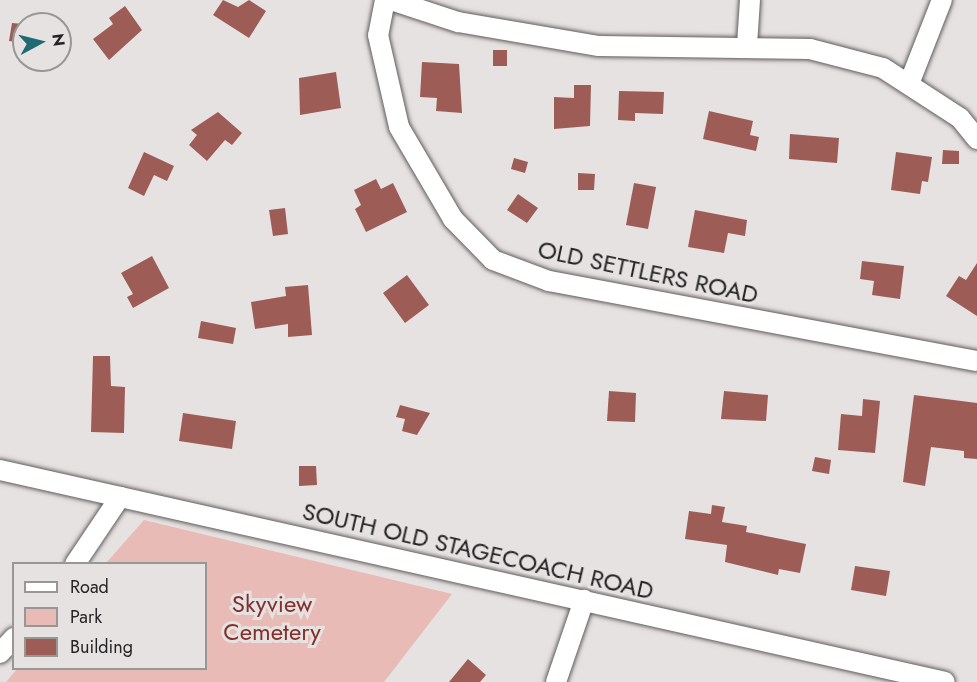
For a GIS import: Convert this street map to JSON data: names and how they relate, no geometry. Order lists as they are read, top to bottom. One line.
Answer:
{"streets":{"street":["OLD SETTLERS ROAD","SOUTH OLD STAGECOACH ROAD"]},"parks":["Skyview Cemetery"],"legend":["Road","Park","Building"],"north":"right"}
